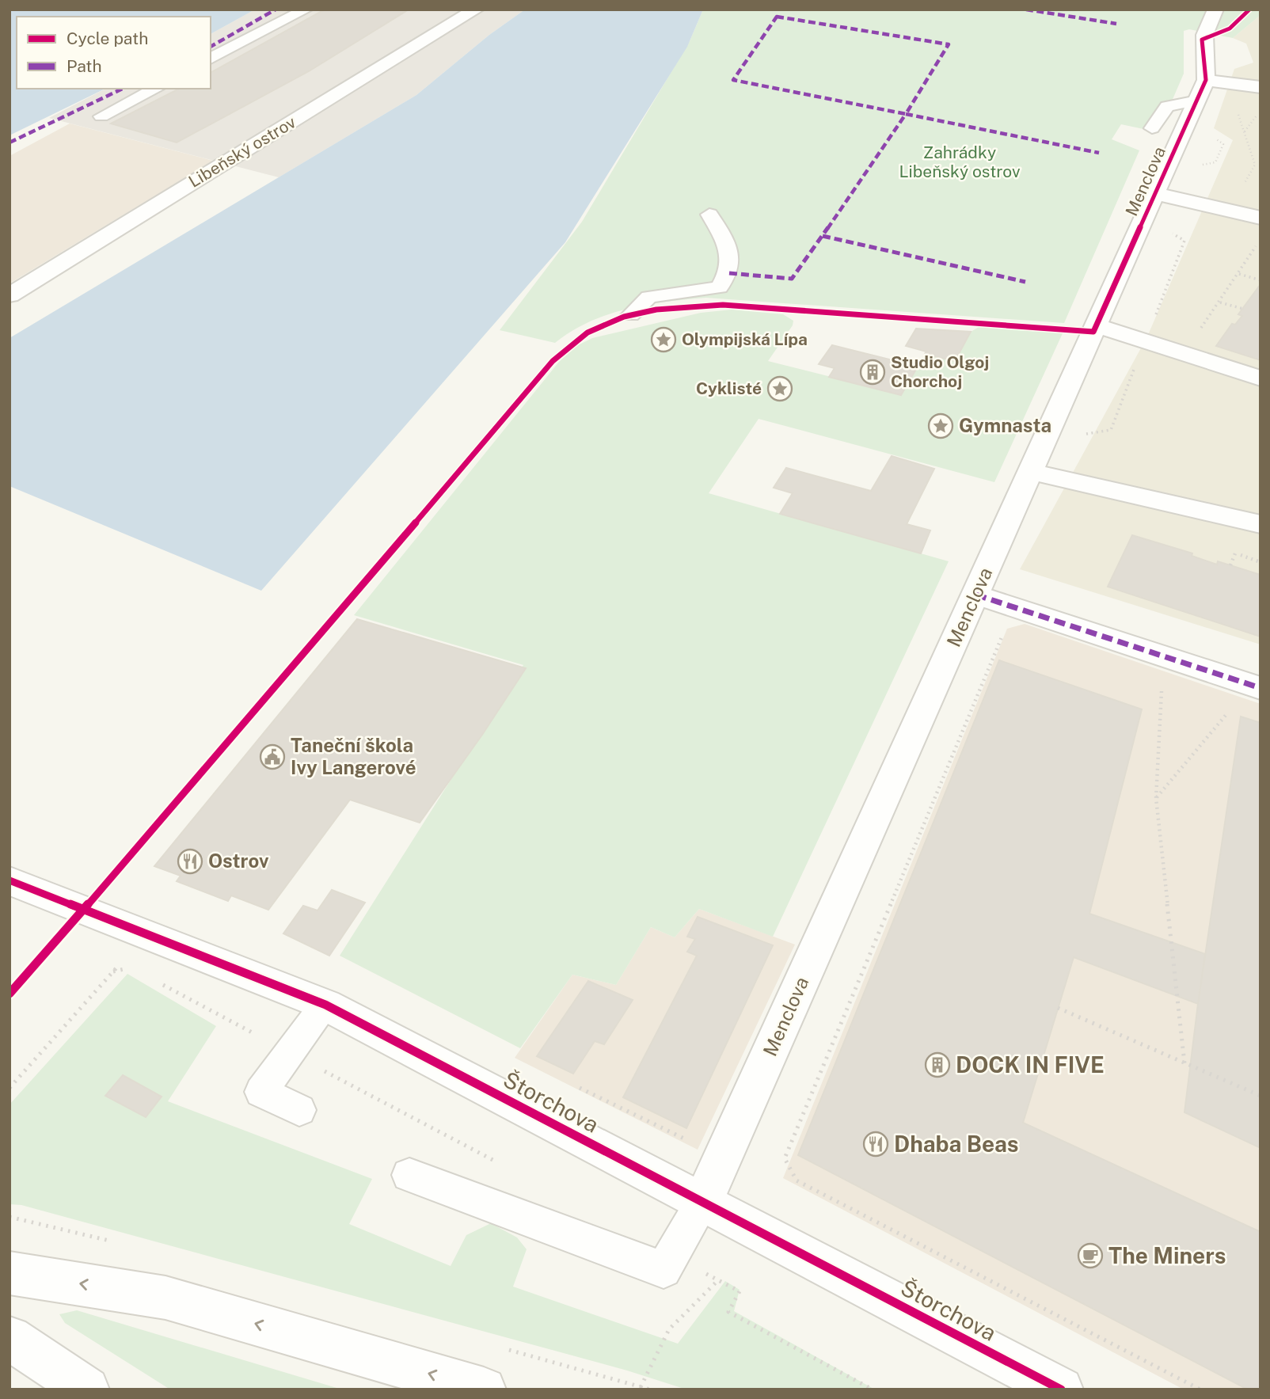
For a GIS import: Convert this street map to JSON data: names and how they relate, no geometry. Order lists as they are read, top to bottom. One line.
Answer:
{"streets":{"street":["Libeňský ostrov","Menclova","Štorchova"]},"crossings":[["Menclova","Štorchova"]],"parks":["Zahrádky Libeňský ostrov"],"places":{"place":["Olympijská Lípa","Cyklisté","Gymnasta"],"building":["Studio Olgoj Chorchoj","DOCK IN FIVE"],"public building":["Taneční škola Ivy Langerové"],"restaurant":["Ostrov","Dhaba Beas"],"cafe":["The Miners"]},"legend":["Cycle path","Path"]}
